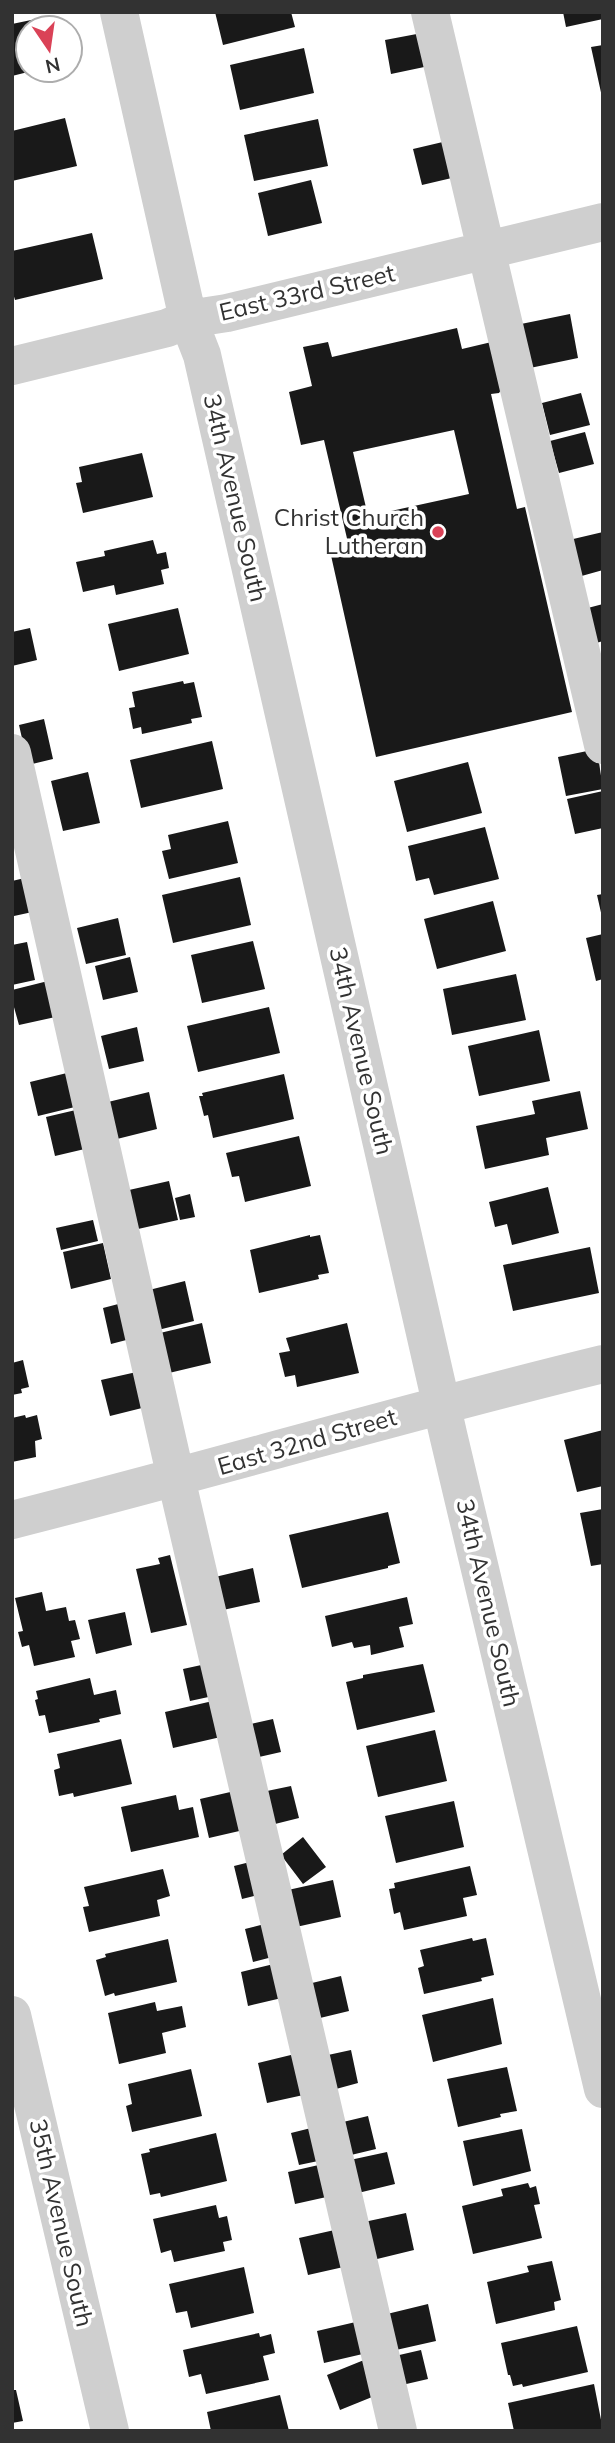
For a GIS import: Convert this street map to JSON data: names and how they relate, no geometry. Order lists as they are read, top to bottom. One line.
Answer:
{"streets":{"street":["East 33rd Street","34th Avenue South","East 32nd Street","35th Avenue South"]},"crossings":[["East 33rd Street","34th Avenue South"],["34th Avenue South","East 32nd Street"]],"places":["Christ Church Lutheran"],"north":"bottom"}
